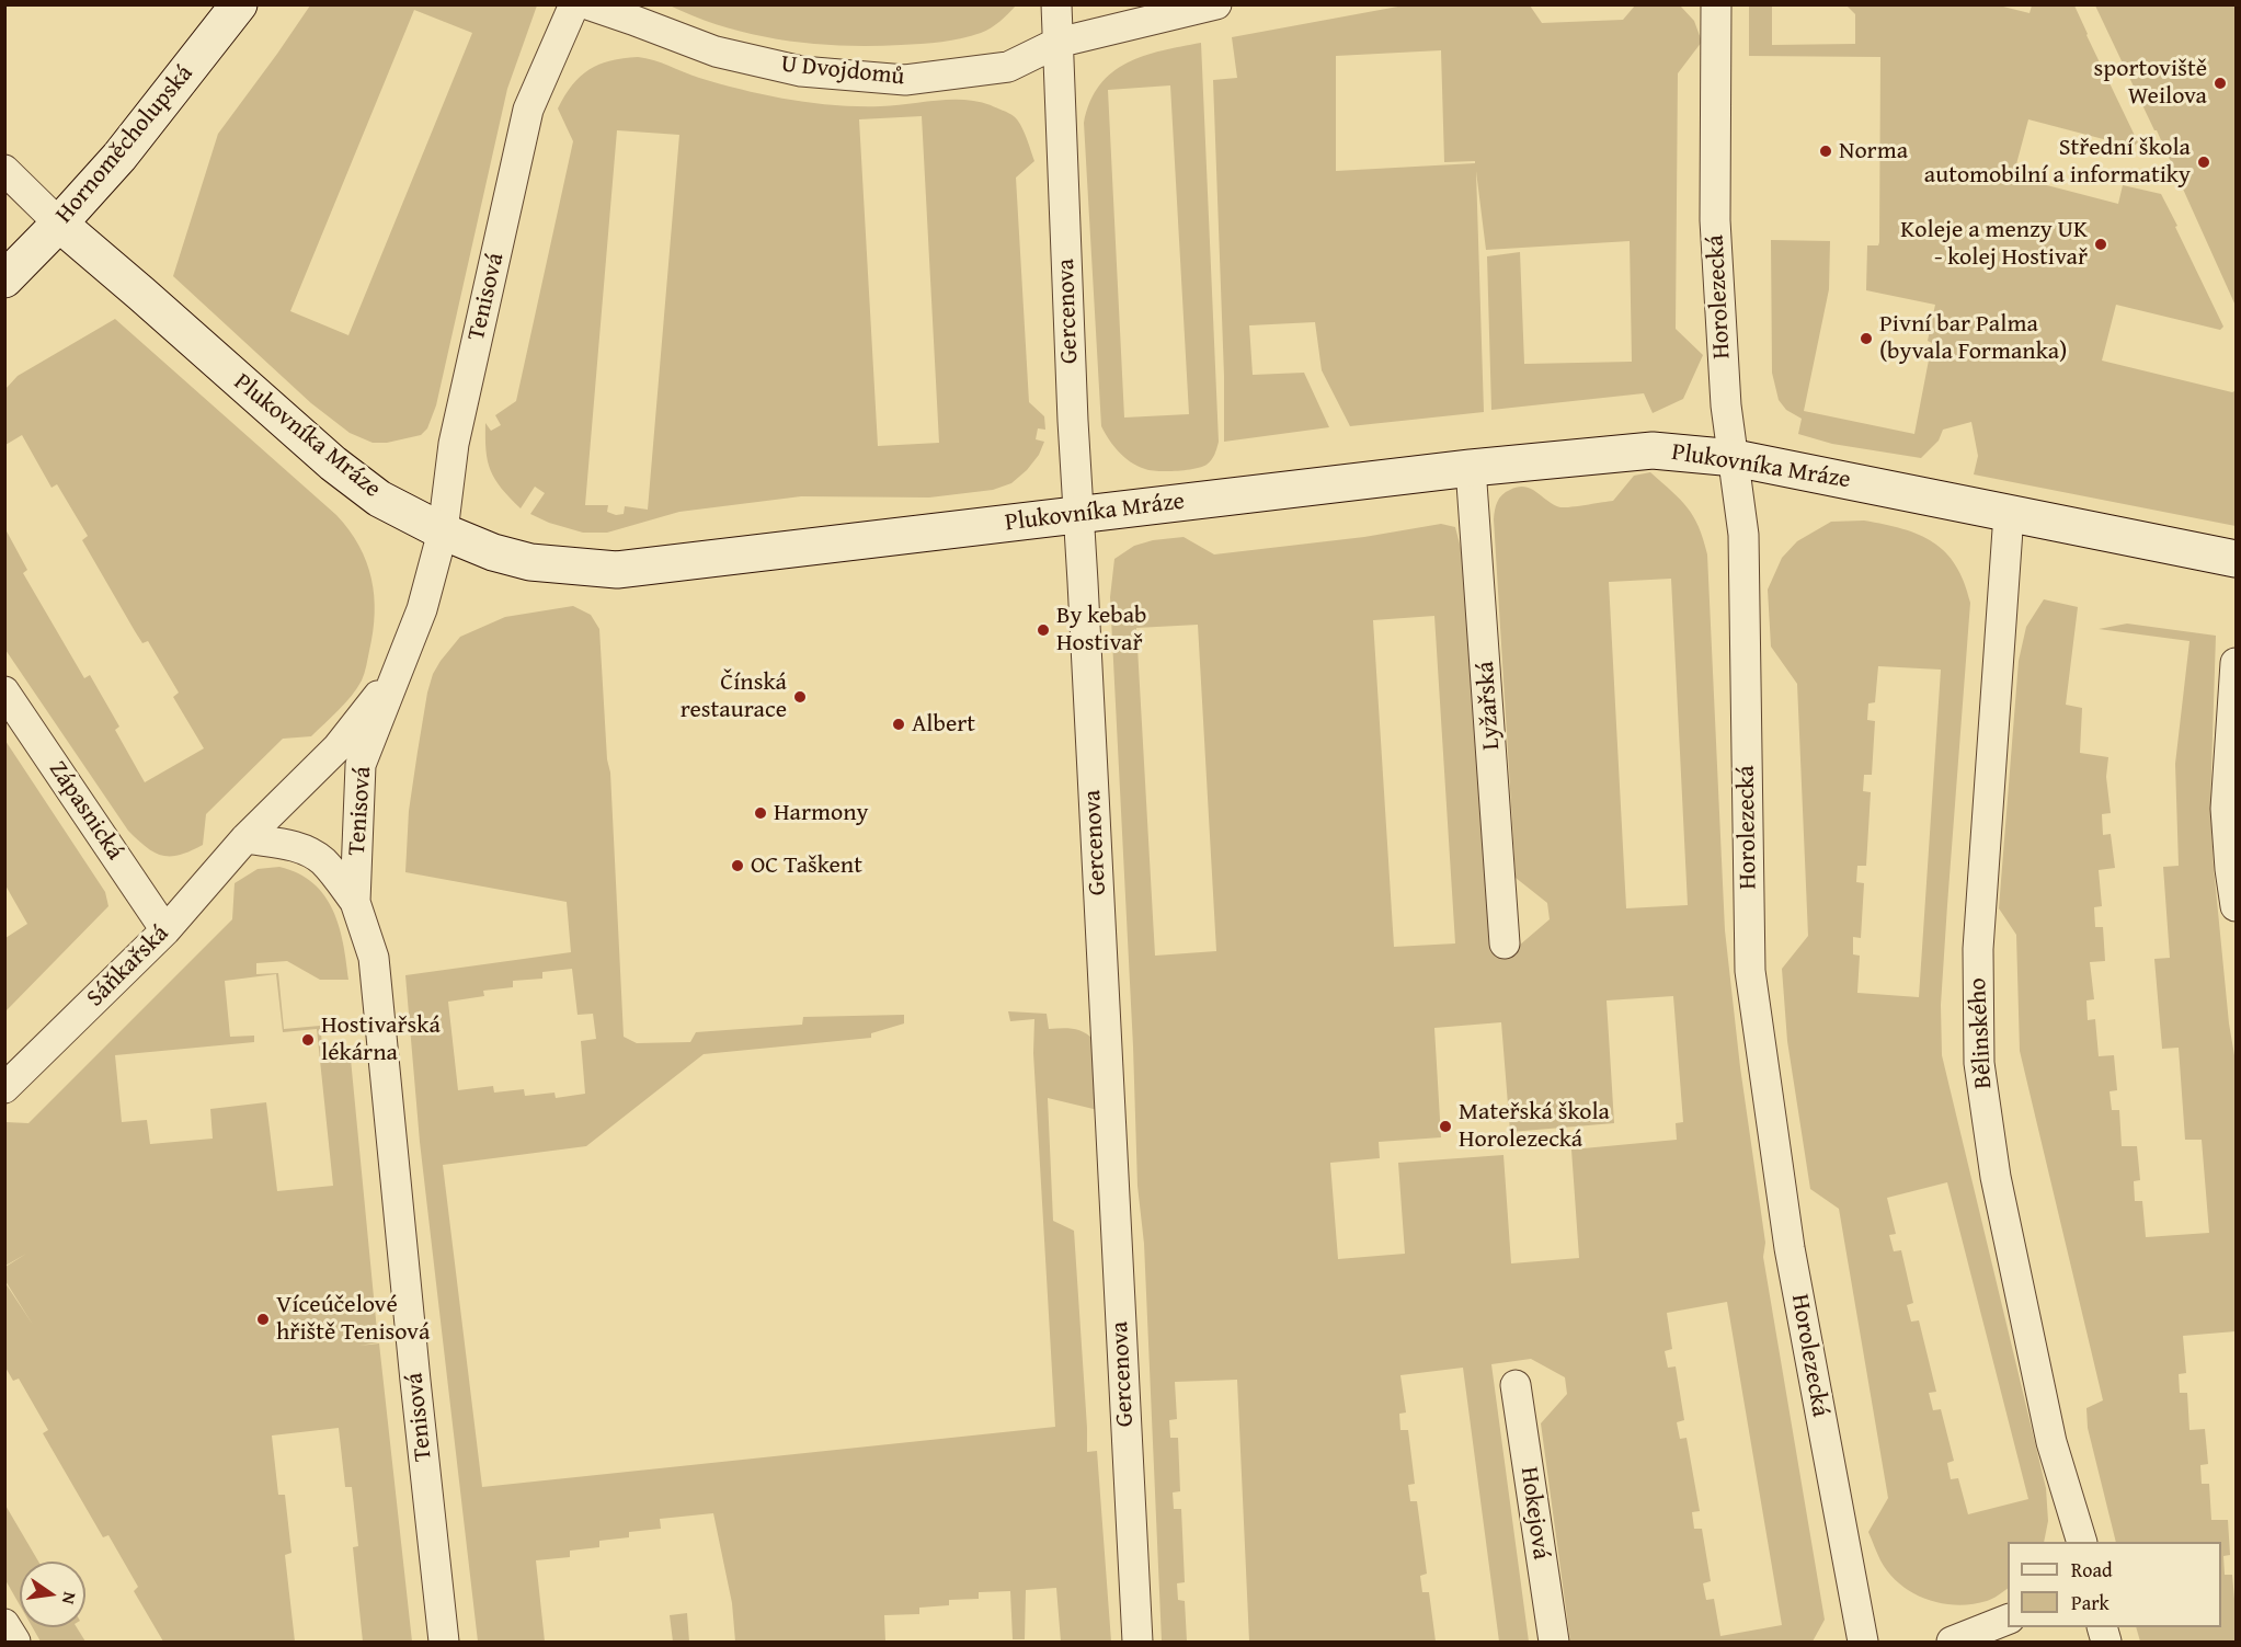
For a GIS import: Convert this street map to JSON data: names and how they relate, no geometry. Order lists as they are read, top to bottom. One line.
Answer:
{"streets":{"street":["U Dvojdomů","Hornoměcholupská","Tenisová","Horolezecká","Gercenova","Plukovníka Mráze","Lyžařská","Zápasnická","Sáňkařská","Bělinského","Hokejová"]},"crossings":[["U Dvojdomů","Gercenova"],["Hornoměcholupská","Plukovníka Mráze"],["Tenisová","Plukovníka Mráze"],["Tenisová","Sáňkařská"],["Horolezecká","Plukovníka Mráze"],["Gercenova","Plukovníka Mráze"],["Plukovníka Mráze","Lyžařská"],["Plukovníka Mráze","Bělinského"],["Zápasnická","Sáňkařská"]],"places":["sportoviště Weilova","Norma","Střední škola automobilní a informatiky","Koleje a menzy UK - kolej Hostivař","Pivní bar Palma (byvala Formanka)","By kebab Hostivař","Čínská restaurace","Albert","Harmony","OC Taškent","Hostivařská lékárna","Mateřská škola Horolezecká","Víceúčelové hřiště Tenisová"],"legend":["Road","Park"],"north":"right"}
